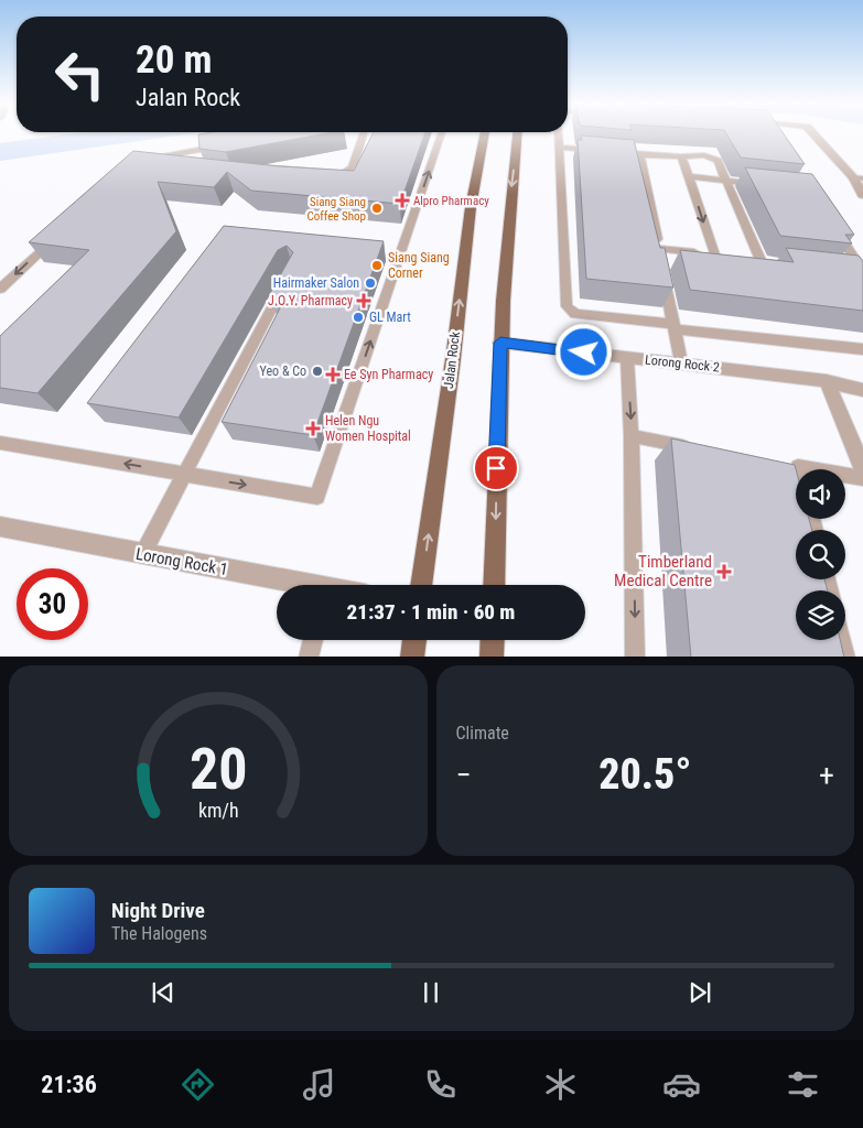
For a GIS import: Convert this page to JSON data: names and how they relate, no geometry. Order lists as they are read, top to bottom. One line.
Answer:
{"streets":{"main road":["Jalan Rock"],"street":["Lorong Rock 2","Lorong Rock 1"]},"places":{"health":["Alpro Pharmacy","J.O.Y. Pharmacy","Ee Syn Pharmacy","Helen Ngu Women Hospital","Timberland Medical Centre"],"other":["Siang Siang Coffee Shop","Siang Siang Corner","Hairmaker Salon","GL Mart","Yeo & Co"]},"page":{"turn":["20 m","Jalan Rock"],"limit":"30","trip":"21:37 · 1 min · 60 m","tile":"Climate","heat":["−","20.5°","+"],"song":["Night Drive","The Halogens"],"tabs":"21:36","gauge":["20","km/h"]}}
